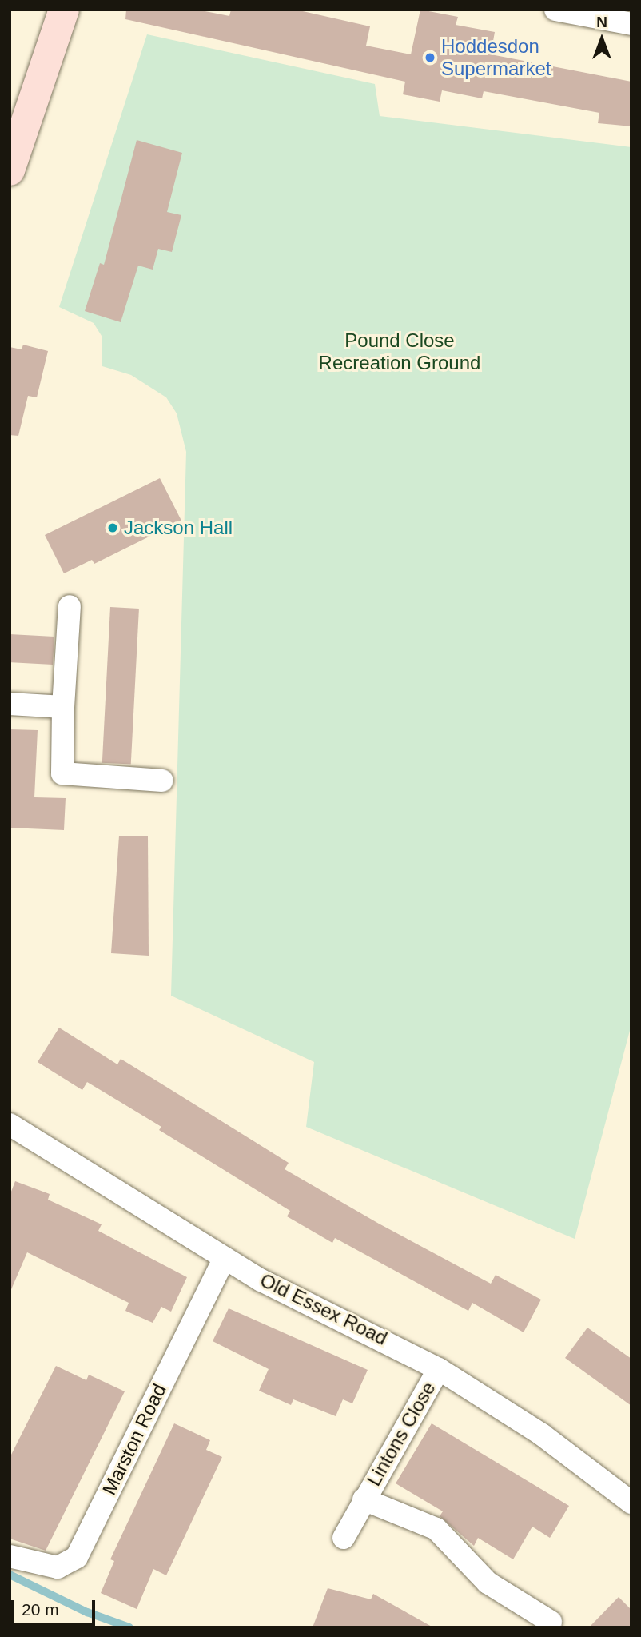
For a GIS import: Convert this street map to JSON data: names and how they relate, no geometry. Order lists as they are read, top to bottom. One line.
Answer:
{"streets":{"street":["Old Essex Road","Lintons Close","Marston Road"]},"crossings":[["Old Essex Road","Lintons Close"],["Old Essex Road","Marston Road"]],"parks":["Pound Close Recreation Ground"],"places":["Hoddesdon Supermarket","Jackson Hall"],"scale_bar":"20 m","north":"top"}
